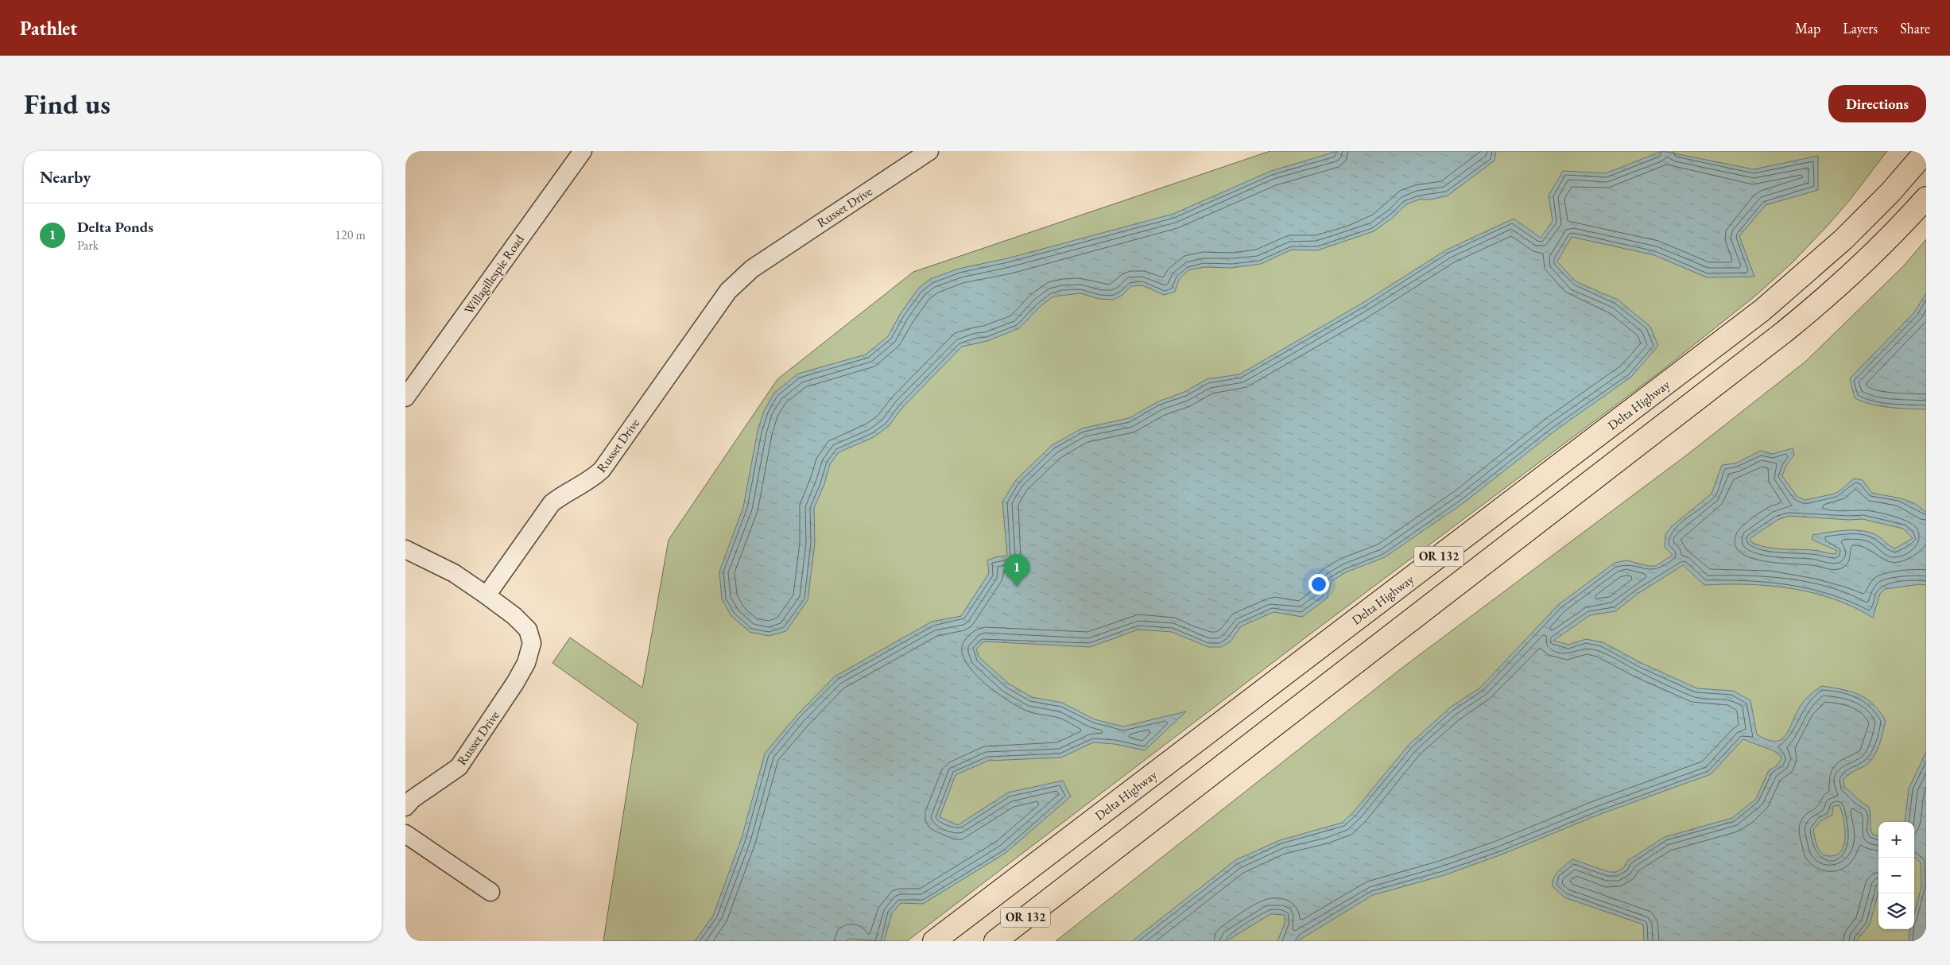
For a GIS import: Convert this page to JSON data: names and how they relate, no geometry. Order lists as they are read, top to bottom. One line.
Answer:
{"streets":{"highway":["Delta Highway","OR 132"],"street":["Russet Drive","Willagillespie Road"]},"page":{"header":"Pathlet","nav":["Map","Layers","Share"],"buttons":"Directions","title":"Find us","heading":"Nearby","list":[{"mark":"1","name":"Delta Ponds","note":"Park","value":"120 m"}],"pins":"1","map_buttons":["+","−"]}}
